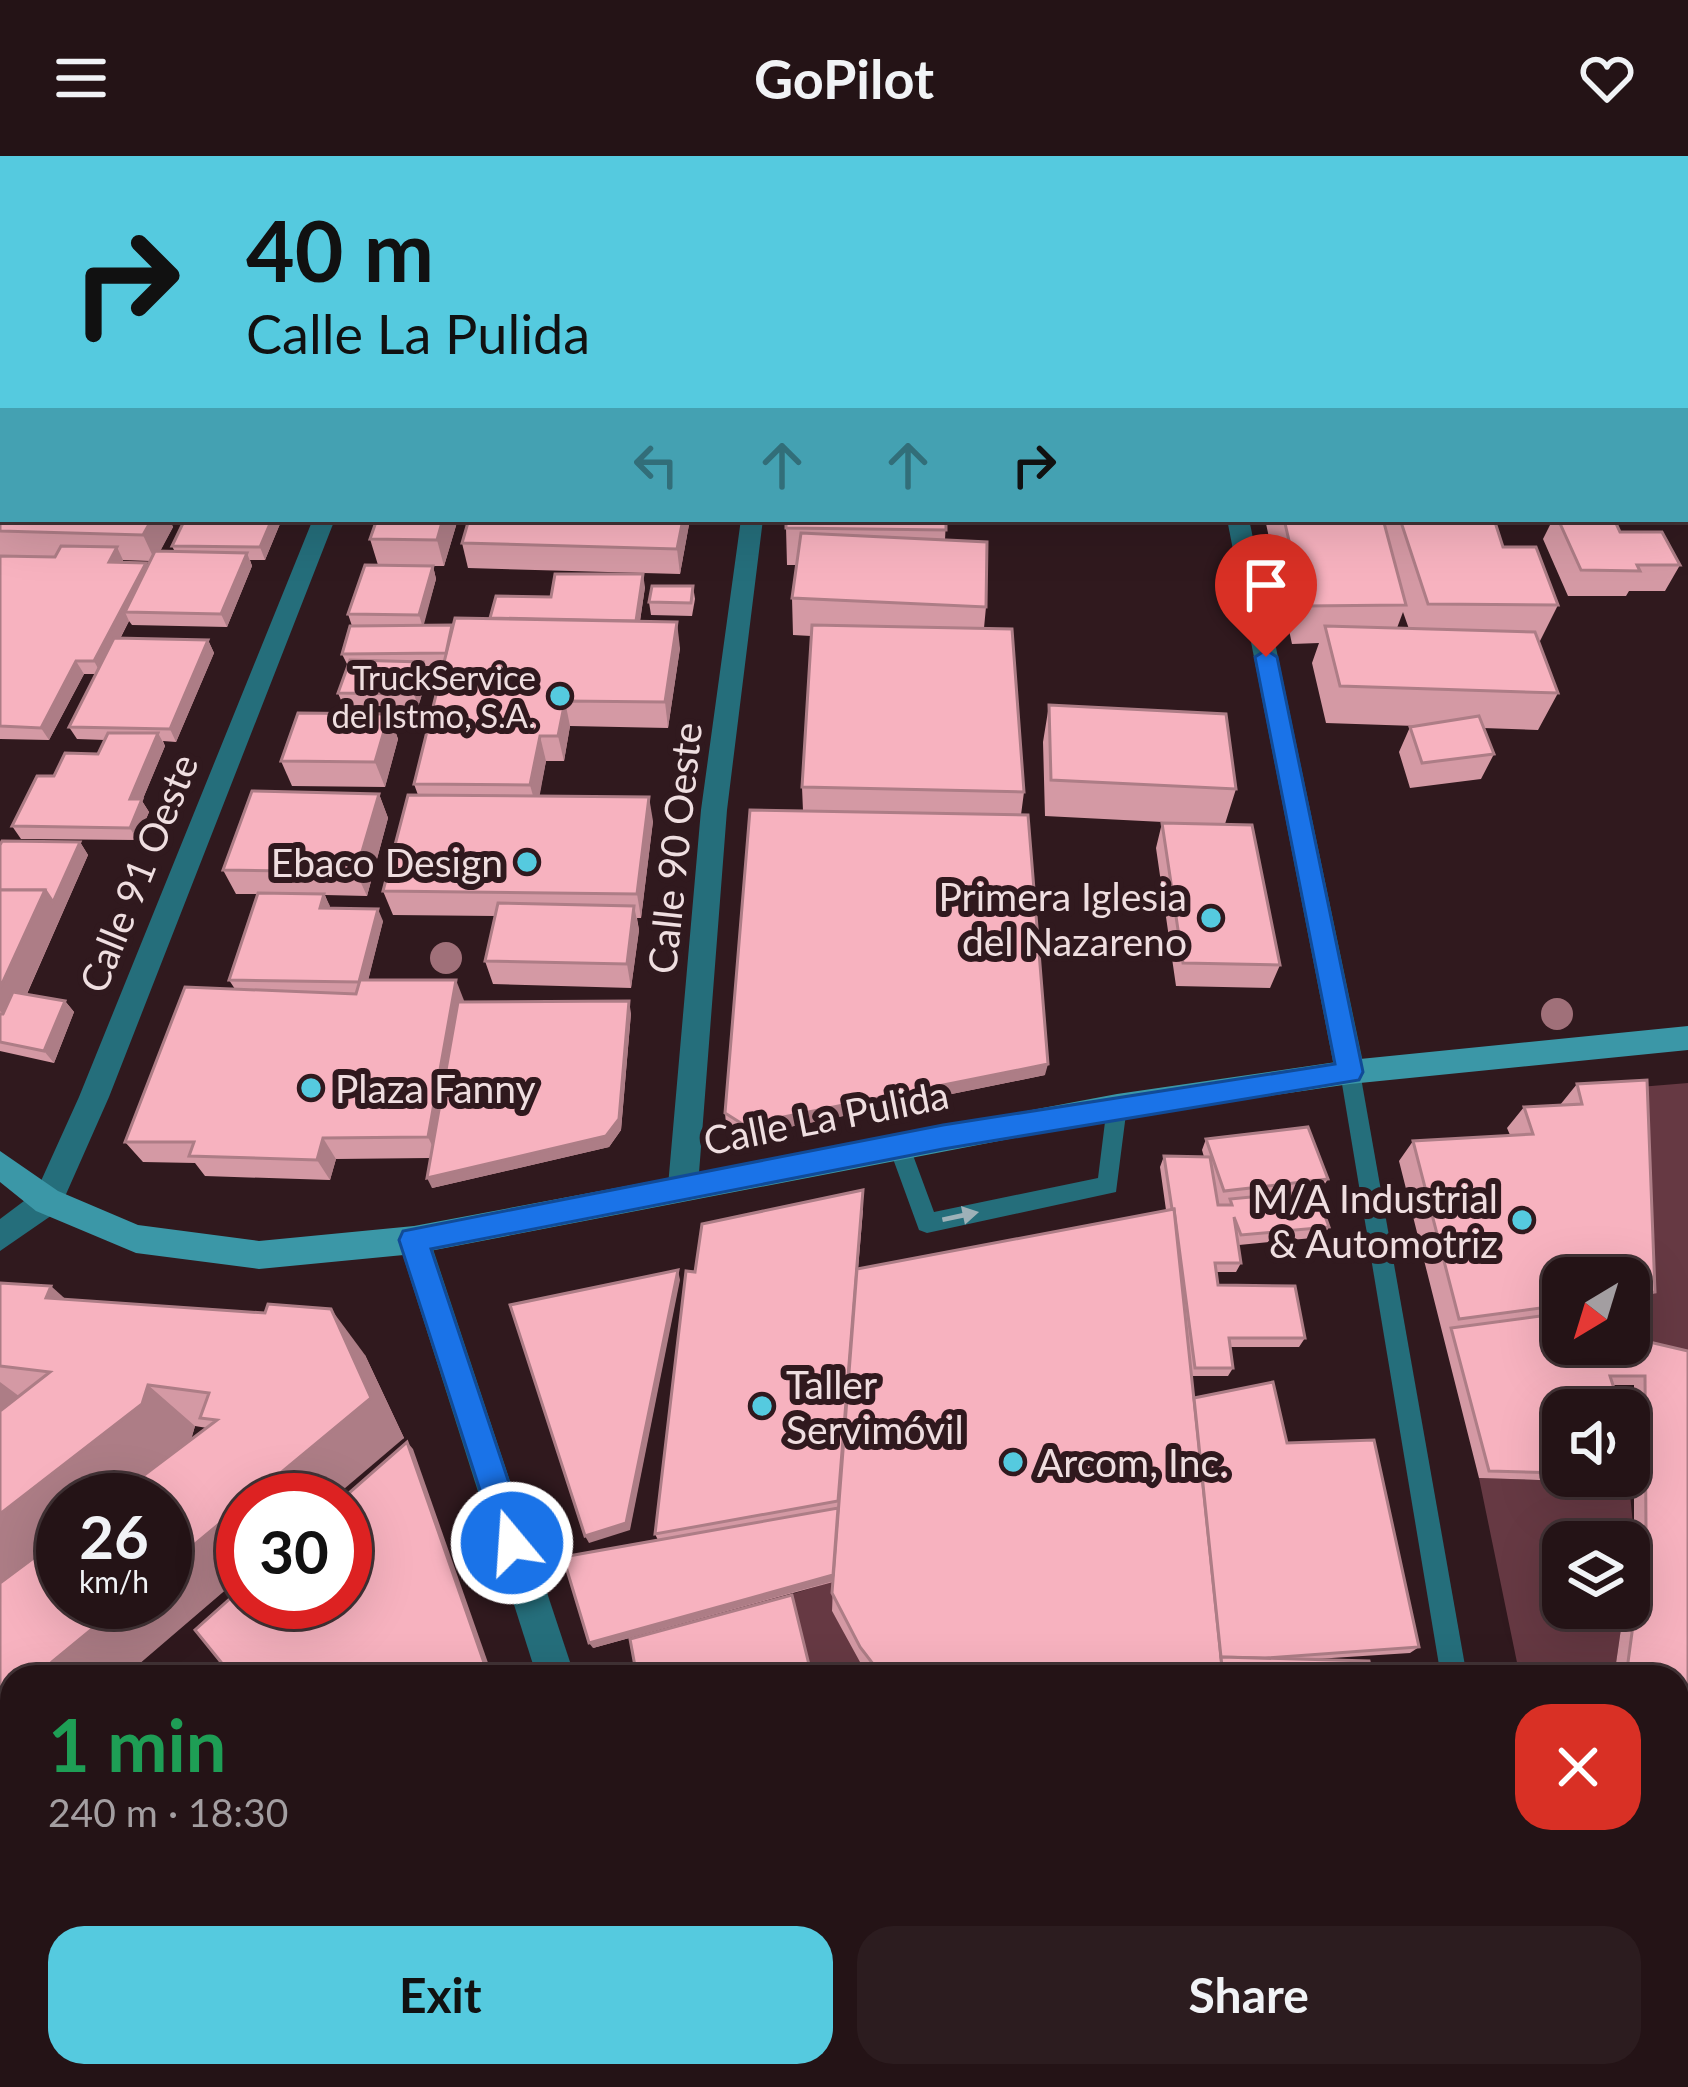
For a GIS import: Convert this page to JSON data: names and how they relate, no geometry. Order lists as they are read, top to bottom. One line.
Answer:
{"streets":{"main road":["Calle La Pulida"],"street":["Calle 90 Oeste","Calle 91 Oeste"]},"crossings":[["Calle 90 Oeste","Calle La Pulida"],["Calle 91 Oeste","Calle La Pulida"]],"places":["TruckService del Istmo, S.A.","Ebaco Design","Primera Iglesia del Nazareno","Plaza Fanny","M/A Industrial & Automotriz","Taller Servimóvil","Arcom, Inc."],"north":"bottom left","page":{"header":"GoPilot","turn":["40 m","Calle La Pulida"],"speed":"26 km/h","limit":"30","heading":["1 min","240 m · 18:30"],"buttons":["Exit","Share"]}}
